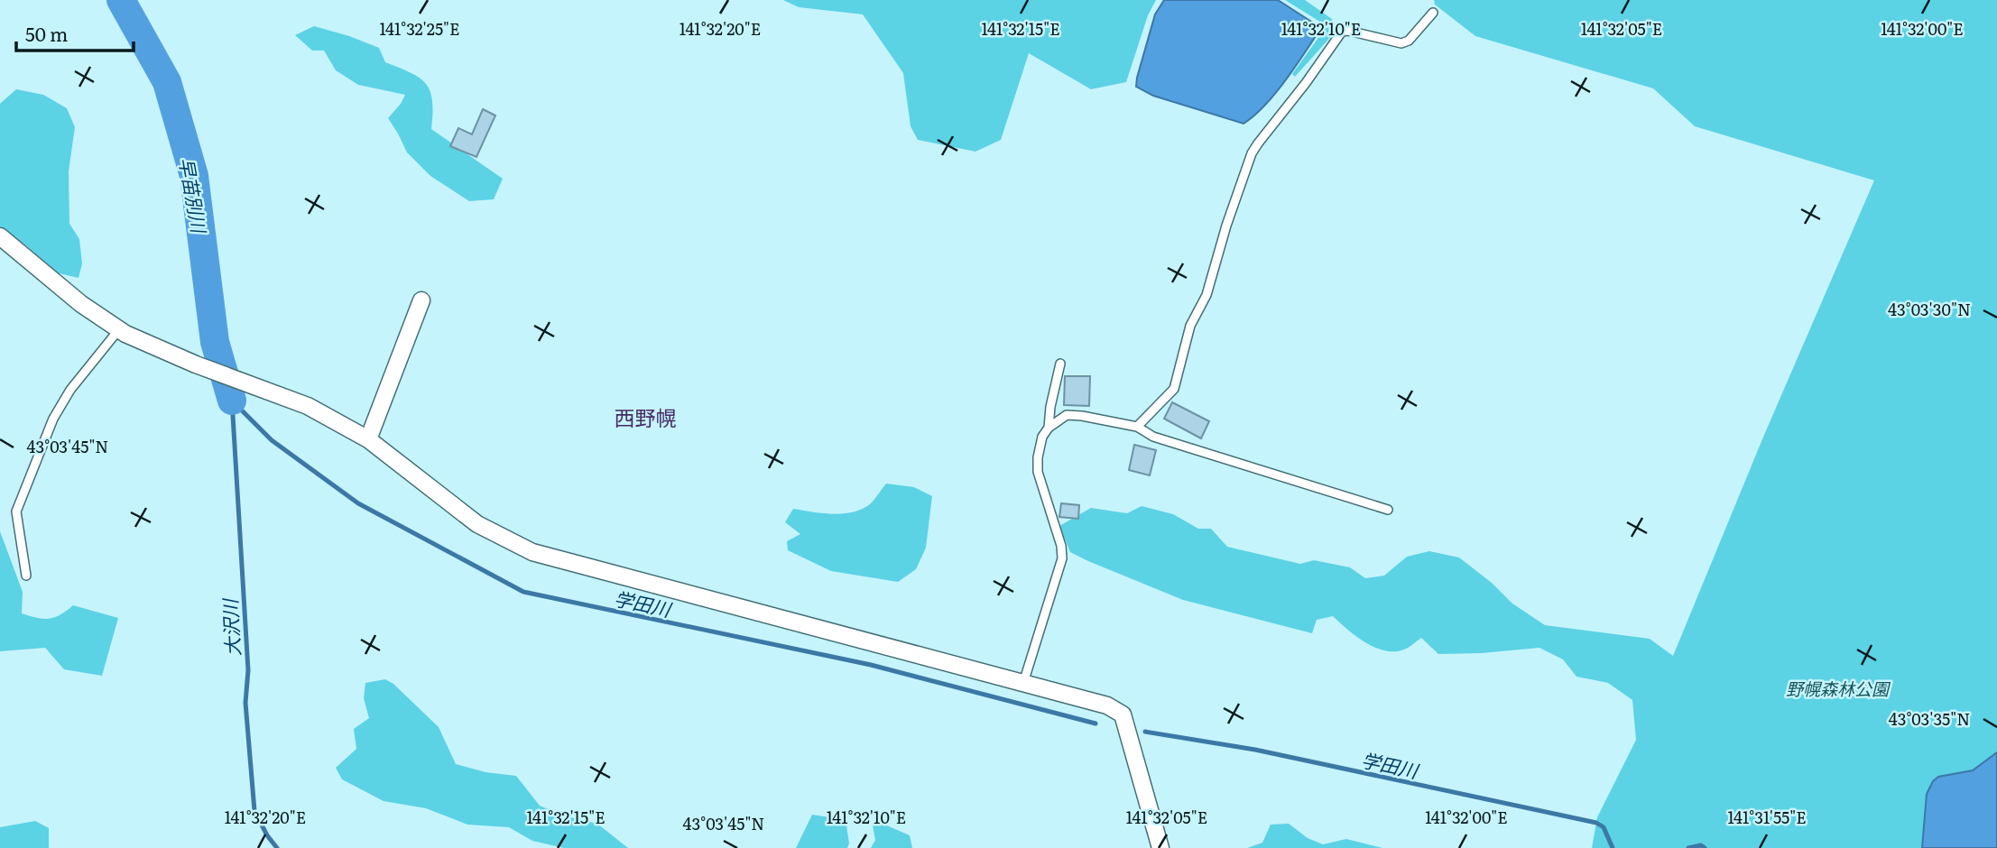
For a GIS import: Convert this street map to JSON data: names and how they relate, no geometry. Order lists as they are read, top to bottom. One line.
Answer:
{"districts":["西野幌"],"water":["早苗別川","学田川","大沢川"],"parks":["野幌森林公園"],"scale_bar":"50 m","coordinates":["141°32'25\"E","141°32'20\"E","141°32'15\"E","141°32'10\"E","141°32'05\"E","141°32'00\"E","43°03'30\"N","43°03'45\"N","43°03'35\"N","141°31'55\"E"]}
